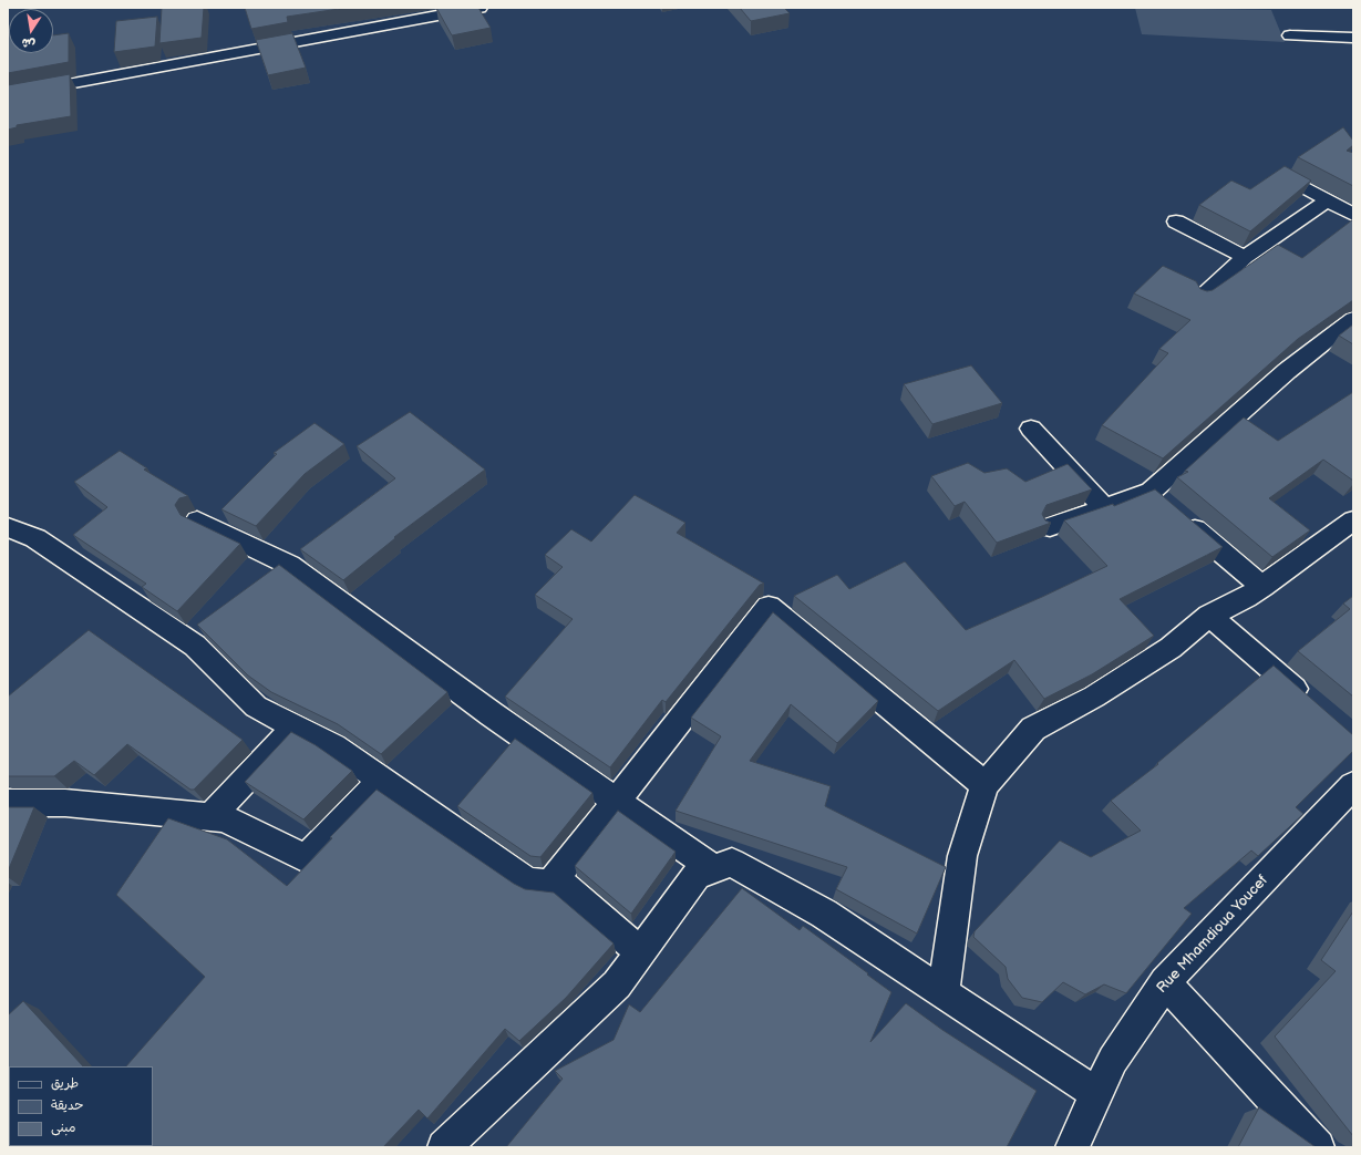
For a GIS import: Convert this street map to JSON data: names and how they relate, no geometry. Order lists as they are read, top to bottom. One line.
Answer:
{"streets":{"street":["Rue Mhamdioua Youcef"]},"legend":["طريق","حديقة","مبنى"],"north":"bottom"}
